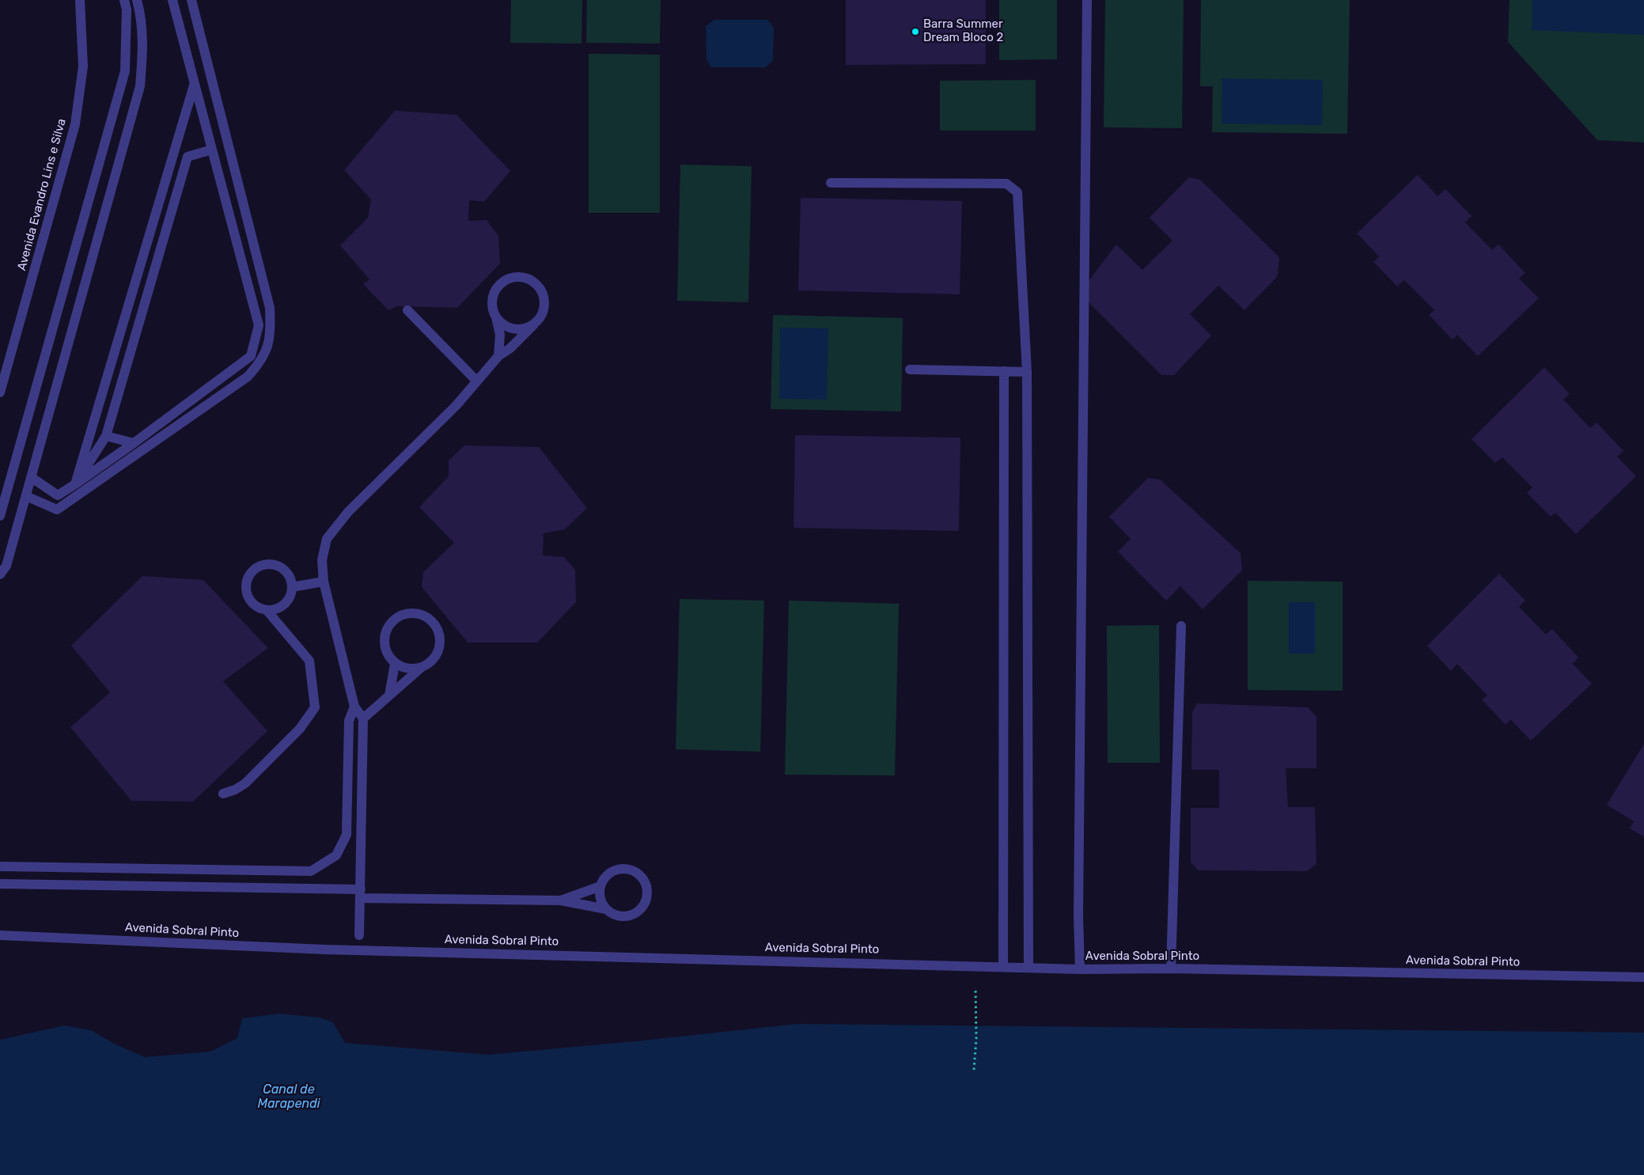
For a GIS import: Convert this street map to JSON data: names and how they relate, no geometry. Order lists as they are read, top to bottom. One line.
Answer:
{"streets":{"street":["Avenida Evandro Lins e Silva","Avenida Sobral Pinto"]},"water":["Canal de Marapendi"],"places":["Barra Summer Dream Bloco 2"]}
